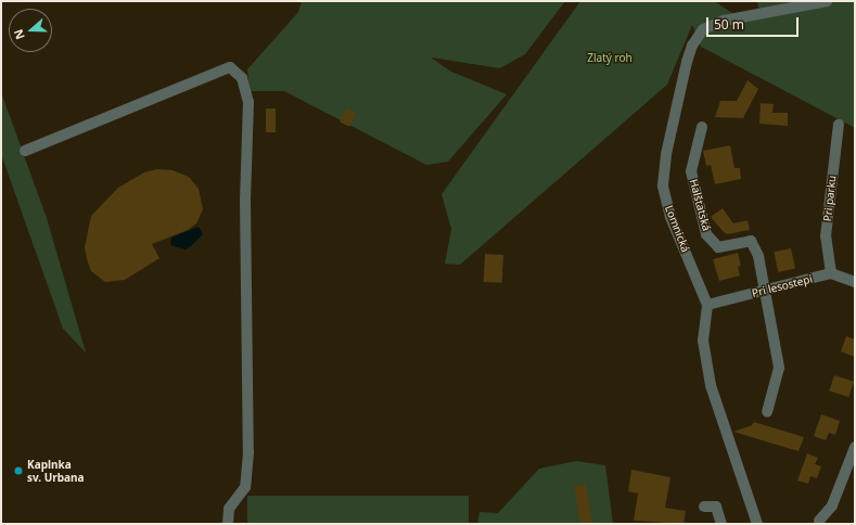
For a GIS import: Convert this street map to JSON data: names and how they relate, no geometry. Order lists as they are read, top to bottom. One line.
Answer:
{"streets":{"street":["Pri parku","Halštatská","Lomnická","Pri lesostepi"]},"crossings":[["Pri parku","Pri lesostepi"],["Halštatská","Pri lesostepi"],["Lomnická","Pri lesostepi"]],"parks":["Zlatý roh"],"places":["Kaplnka sv. Urbana"],"scale_bar":"50 m","north":"left"}
